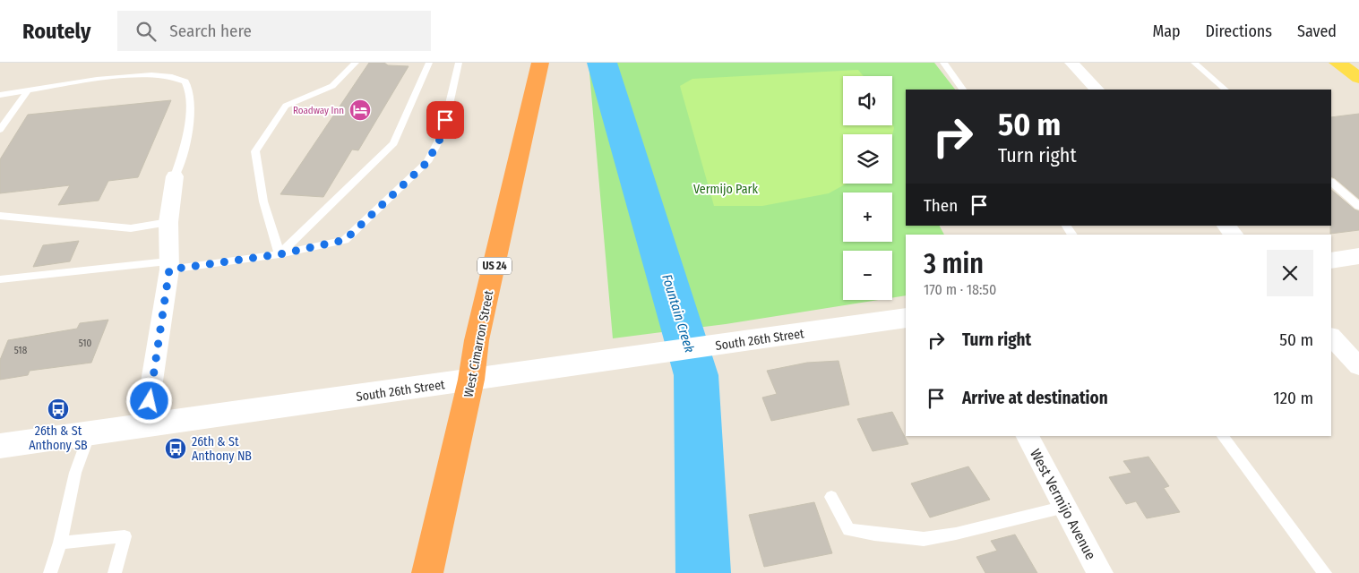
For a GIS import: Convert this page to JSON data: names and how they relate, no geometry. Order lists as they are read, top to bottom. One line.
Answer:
{"streets":{"highway":["US 24","West Cimarron Street"],"street":["South 26th Street","West Vermijo Avenue"]},"crossings":[["South 26th Street","West Cimarron Street"]],"water":["Fountain Creek"],"parks":["Vermijo Park"],"places":{"hotel":["Roadway Inn"],"bus stop":["26th & St Anthony SB","26th & St Anthony NB"]},"house_numbers":["510","518"],"page":{"header":"Routely","search":"Search here","nav":["Map","Directions","Saved"],"map_buttons":["+","−"],"turn":["50 m","Turn right"],"then":"Then","heading":["3 min","170 m · 18:50"],"list":[{"name":"Turn right","value":"50 m"},{"name":"Arrive at destination","value":"120 m"}]}}
